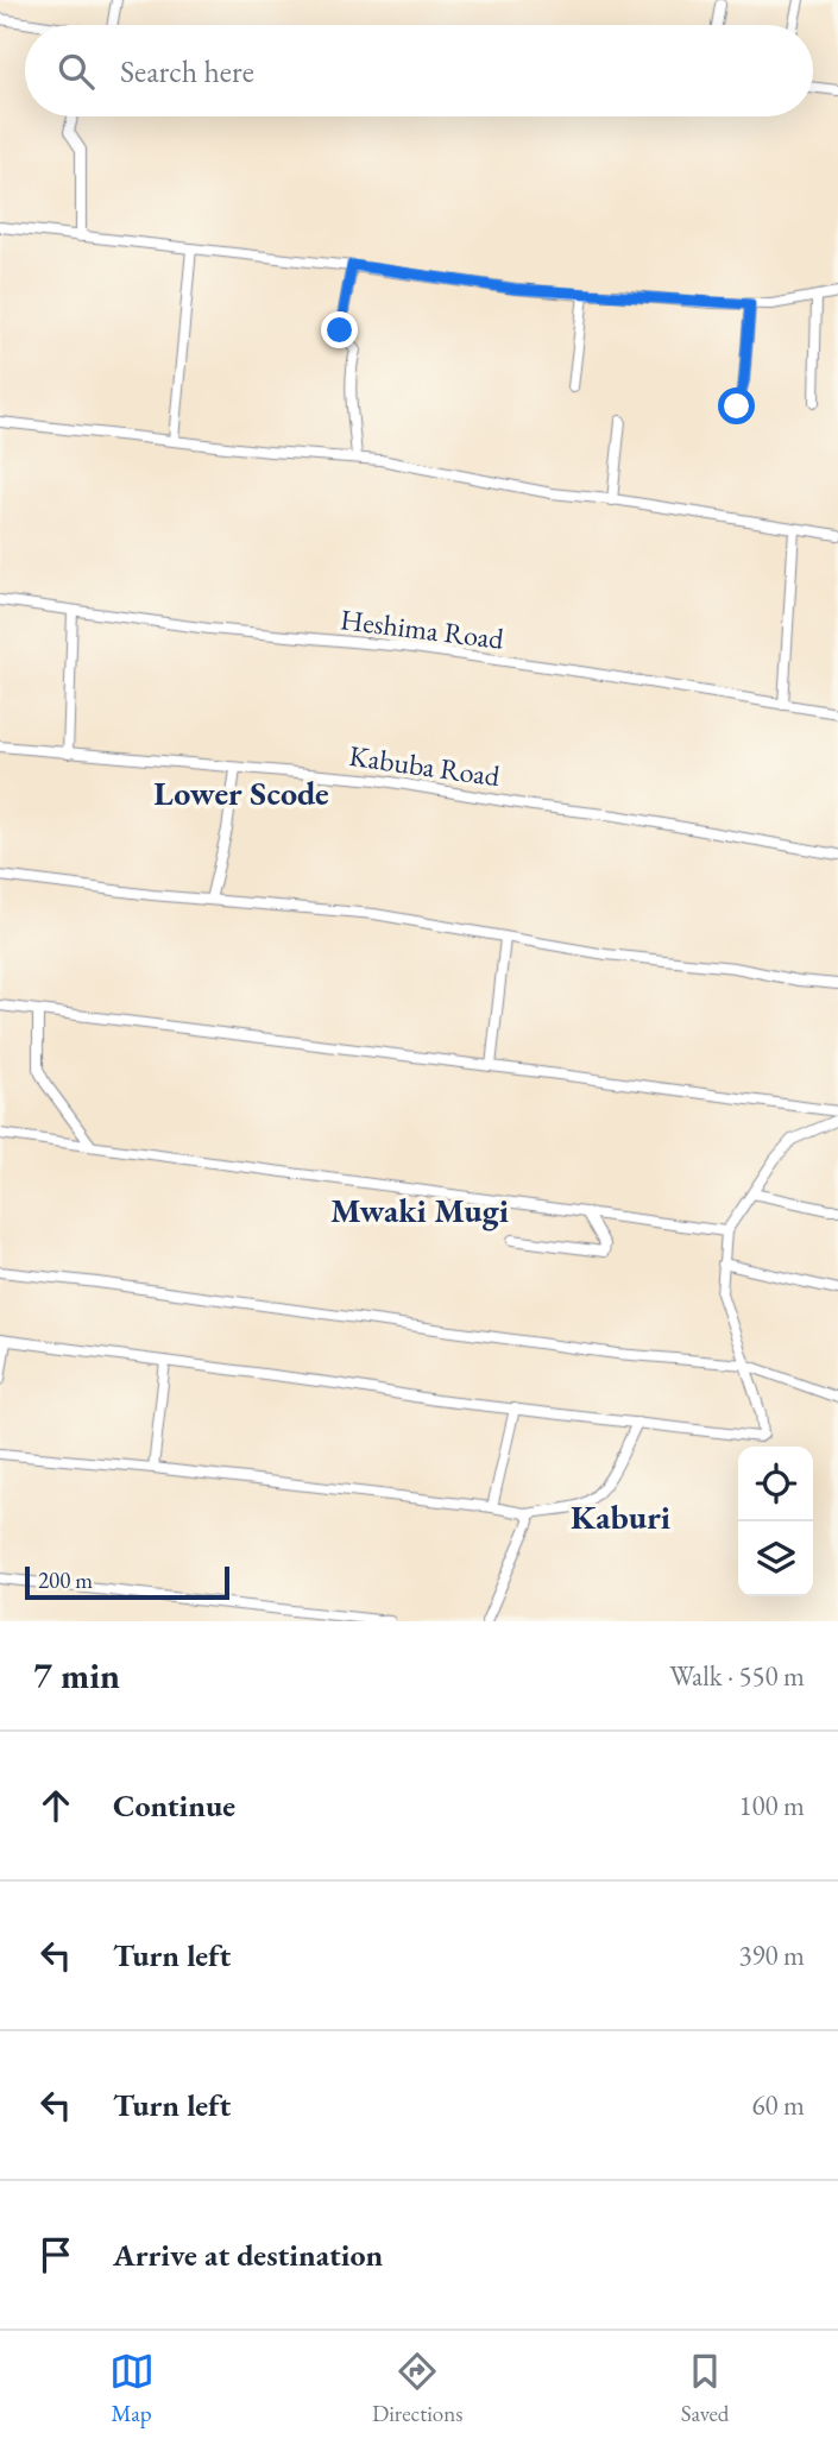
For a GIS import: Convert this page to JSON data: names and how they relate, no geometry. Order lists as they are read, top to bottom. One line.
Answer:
{"streets":{"street":["Heshima Road","Kabuba Road"]},"districts":["Lower Scode","Mwaki Mugi","Kaburi"],"scale_bar":"200 m","page":{"search":"Search here","scale":"200 m","heading":["7 min","Walk · 550 m"],"list":[["Continue","100 m"],["Turn left","390 m"],["Turn left","60 m"],"Arrive at destination"],"nav":["Map","Directions","Saved"]}}
